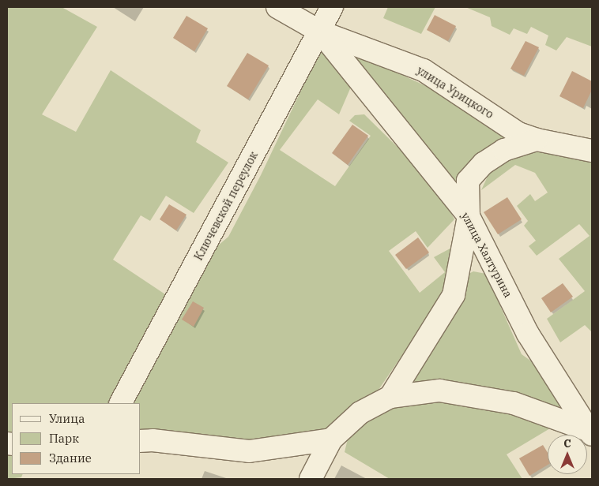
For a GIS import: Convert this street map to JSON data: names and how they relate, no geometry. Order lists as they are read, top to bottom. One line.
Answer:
{"streets":{"street":["улица Урицкого","Ключевской переулок","улица Халтурина"]},"crossings":[["улица Урицкого","Ключевской переулок"],["улица Урицкого","улица Халтурина"],["Ключевской переулок","улица Халтурина"]],"legend":["Улица","Парк","Здание"],"north":"top"}
